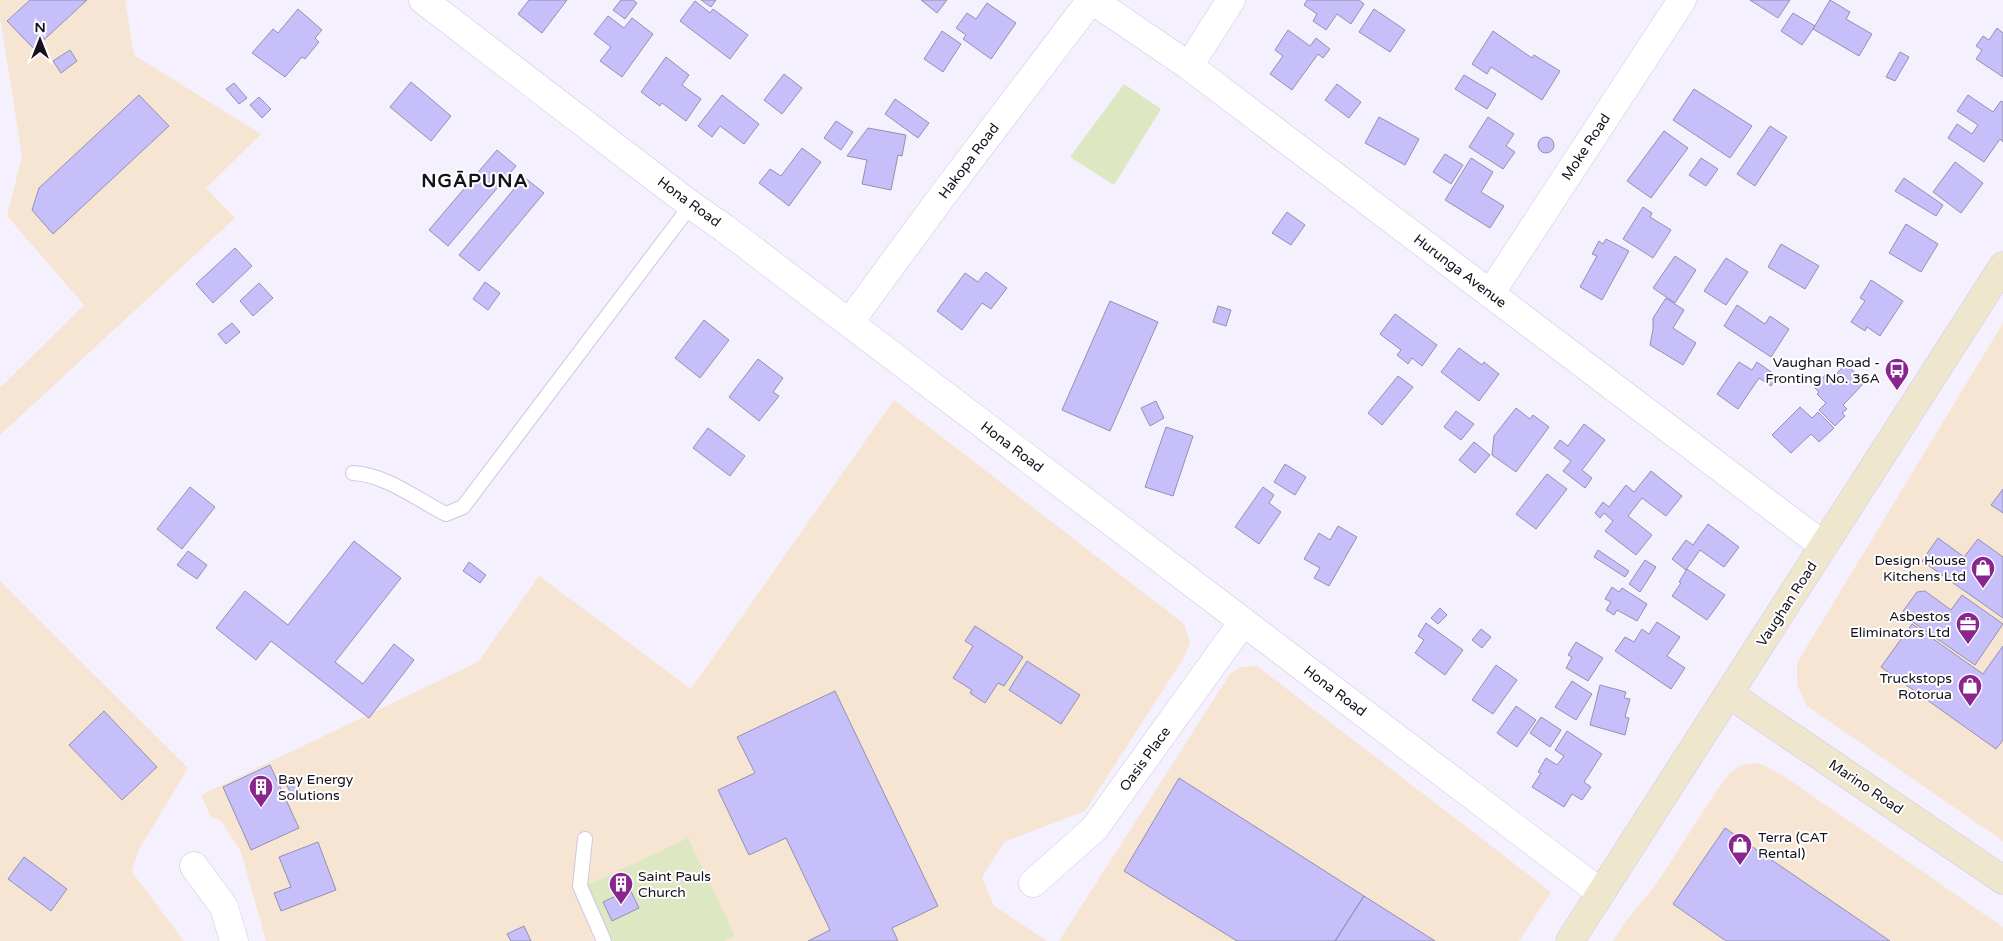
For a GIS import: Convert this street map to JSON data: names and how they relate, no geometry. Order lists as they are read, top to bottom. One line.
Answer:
{"streets":{"street":["Moke Road","Hakopa Road","Hona Road","Hurunga Avenue","Vaughan Road","Oasis Place","Marino Road"]},"crossings":[["Moke Road","Hurunga Avenue"],["Hakopa Road","Hona Road"],["Hakopa Road","Hurunga Avenue"],["Hona Road","Vaughan Road"],["Hona Road","Oasis Place"],["Hurunga Avenue","Vaughan Road"],["Vaughan Road","Marino Road"]],"districts":["NGĀPUNA"],"places":{"bus stop":["Vaughan Road - Fronting No. 36A"],"shop":["Design House Kitchens Ltd","Truckstops Rotorua","Terra (CAT Rental)"],"office":["Asbestos Eliminators Ltd"],"building":["Bay Energy Solutions","Saint Pauls Church"]},"north":"top"}
